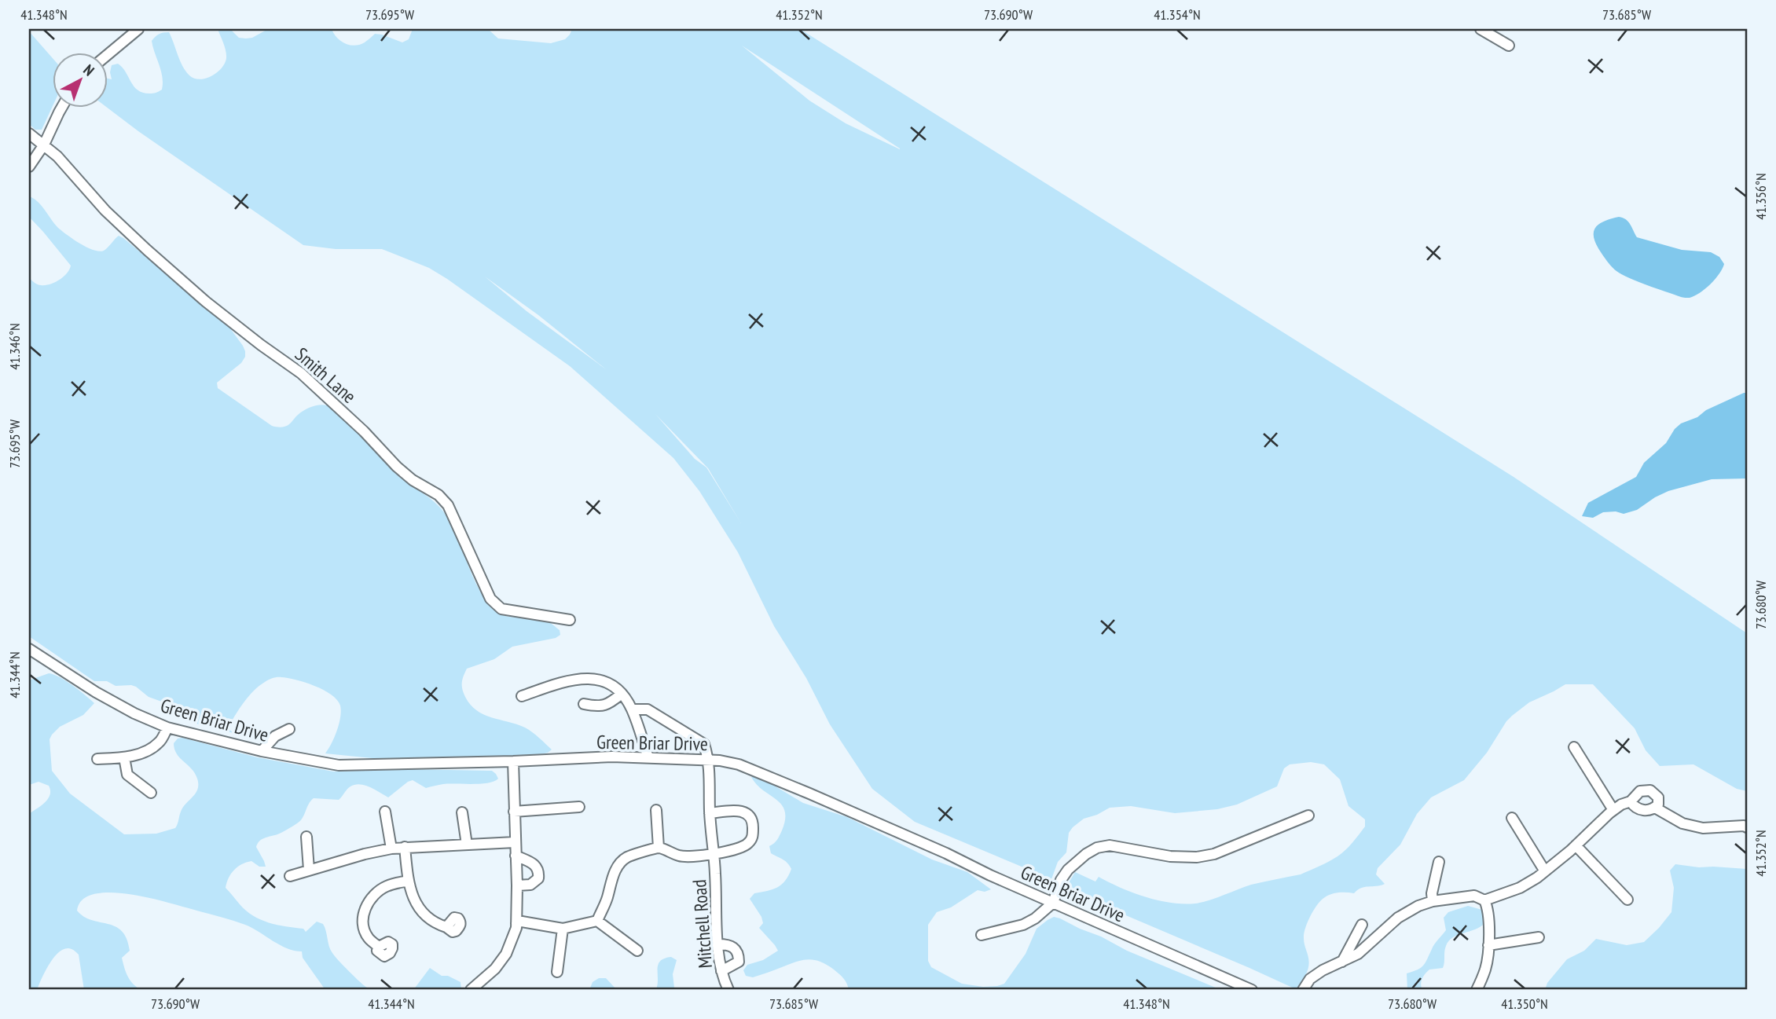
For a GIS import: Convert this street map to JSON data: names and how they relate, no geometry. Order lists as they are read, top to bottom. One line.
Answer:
{"streets":{"street":["Smith Lane","Green Briar Drive","Mitchell Road"]},"crossings":[["Green Briar Drive","Mitchell Road"]],"north":"top right","coordinates":["41.348°N","73.695°W","41.352°N","73.690°W","41.354°N","73.685°W","41.356°N","41.346°N","73.680°W","41.344°N","41.350°N"]}
